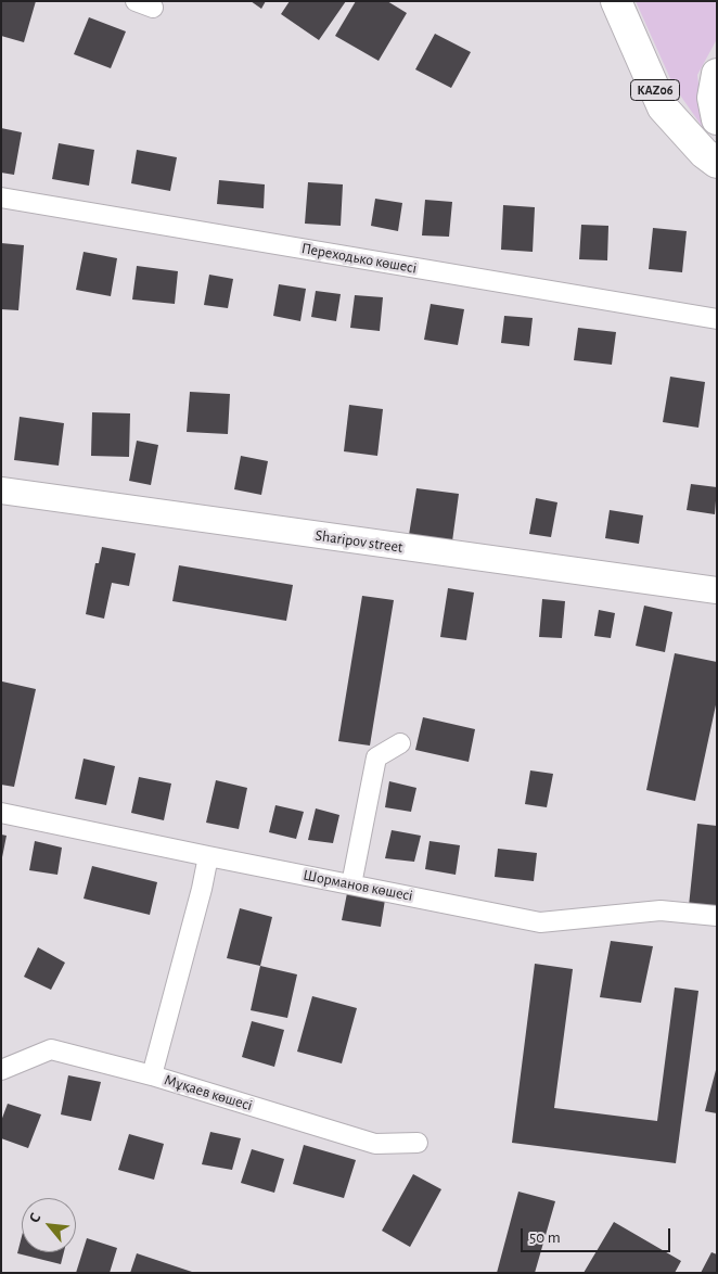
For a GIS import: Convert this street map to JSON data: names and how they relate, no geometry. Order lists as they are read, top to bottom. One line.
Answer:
{"streets":{"main road":["KАZ06"],"street":["Переходько көшесі","Sharipov street","Шорманов көшесі","Мұқаев көшесі"]},"scale_bar":"50 m","north":"top left"}
